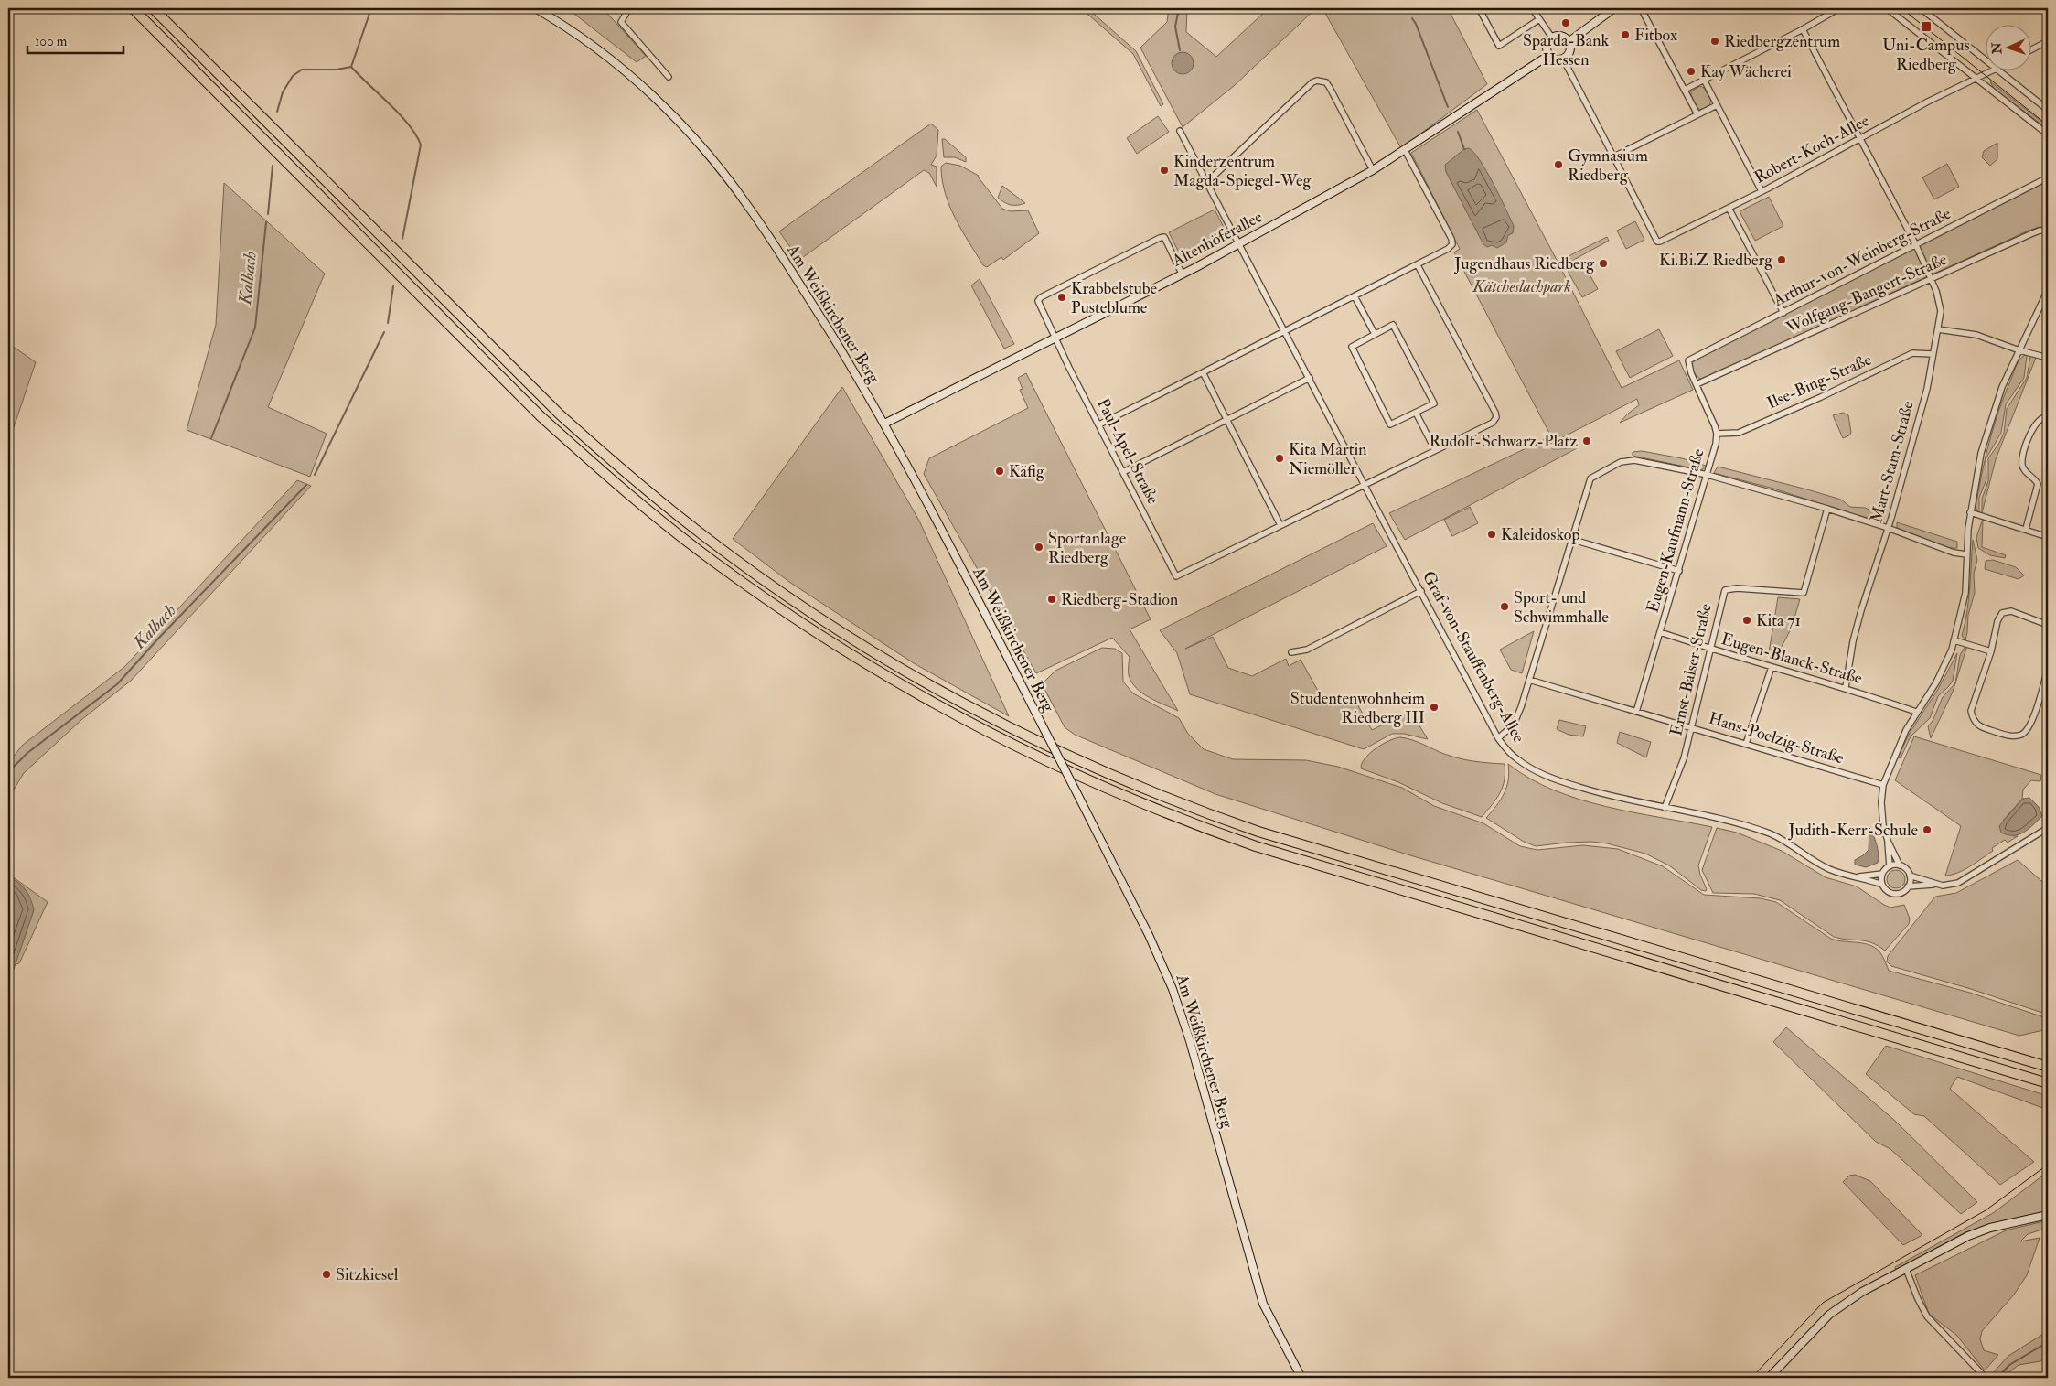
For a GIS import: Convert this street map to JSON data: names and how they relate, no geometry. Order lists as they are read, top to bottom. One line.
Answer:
{"streets":{"main road":["Altenhöferallee","Am Weißkirchener Berg"],"street":["Robert-Koch-Allee","Arthur-von-Weinberg-Straße","Wolfgang-Bangert-Straße","Ilse-Bing-Straße","Paul-Apel-Straße","Mart-Stam-Straße","Eugen-Kaufmann-Straße","Graf-von-Stauffenberg-Allee","Eugen-Blanck-Straße","Ernst-Balser-Straße","Hans-Poelzig-Straße"]},"crossings":[["Robert-Koch-Allee","Mart-Stam-Straße"],["Altenhöferallee","Am Weißkirchener Berg"],["Altenhöferallee","Paul-Apel-Straße"],["Altenhöferallee","Graf-von-Stauffenberg-Allee"],["Arthur-von-Weinberg-Straße","Mart-Stam-Straße"],["Arthur-von-Weinberg-Straße","Eugen-Kaufmann-Straße"],["Wolfgang-Bangert-Straße","Mart-Stam-Straße"],["Wolfgang-Bangert-Straße","Eugen-Kaufmann-Straße"],["Ilse-Bing-Straße","Mart-Stam-Straße"],["Ilse-Bing-Straße","Eugen-Kaufmann-Straße"],["Mart-Stam-Straße","Eugen-Blanck-Straße"],["Eugen-Kaufmann-Straße","Eugen-Blanck-Straße"],["Eugen-Kaufmann-Straße","Hans-Poelzig-Straße"],["Graf-von-Stauffenberg-Allee","Ernst-Balser-Straße"],["Eugen-Blanck-Straße","Ernst-Balser-Straße"],["Ernst-Balser-Straße","Hans-Poelzig-Straße"]],"water":["Kalbach"],"parks":["Kätcheslachpark"],"places":{"other":["Sparda-Bank Hessen","Fitbox","Riedbergzentrum","Kay Wächerei","Gymnasium Riedberg","Kinderzentrum Magda-Spiegel-Weg","Ki.Bi.Z Riedberg","Jugendhaus Riedberg","Krabbelstube Pusteblume","Rudolf-Schwarz-Platz","Kita Martin Niemöller","Käfig","Kaleidoskop","Sportanlage Riedberg","Riedberg-Stadion","Sport- und Schwimmhalle","Kita 71","Studentenwohnheim Riedberg III","Judith-Kerr-Schule","Sitzkiesel"],"transit":["Uni-Campus Riedberg"]},"scale_bar":"100 m","north":"left"}
